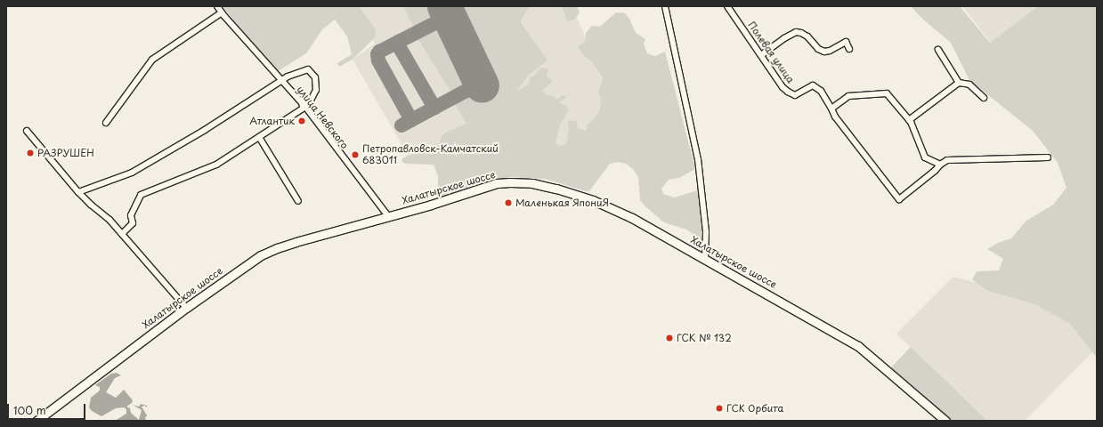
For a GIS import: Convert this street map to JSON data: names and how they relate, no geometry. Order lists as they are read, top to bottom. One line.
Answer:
{"streets":{"street":["Полевая улица","улица Невского","Халатырское шоссе"]},"crossings":[["улица Невского","Халатырское шоссе"]],"places":["Атлантик","РАЗРУШЕН","Петропавловск-Камчатский 683011","Маленькая ЯпониЯ","ГСК № 132","ГСК Орбита"],"scale_bar":"100 m"}
